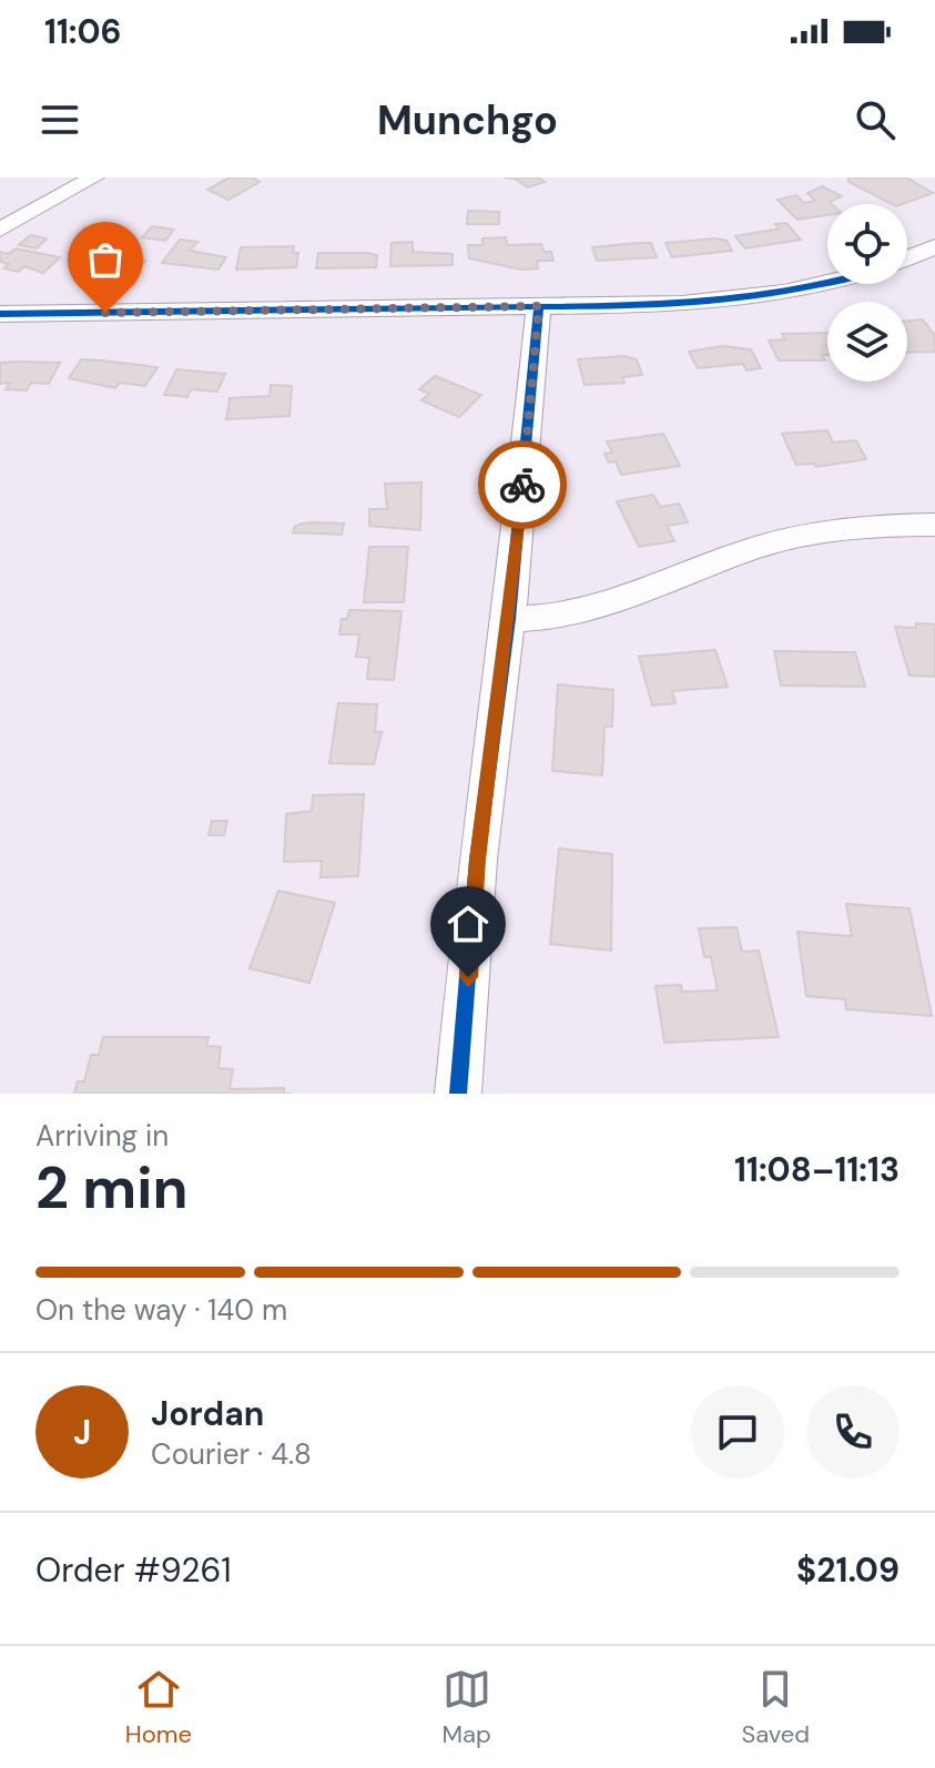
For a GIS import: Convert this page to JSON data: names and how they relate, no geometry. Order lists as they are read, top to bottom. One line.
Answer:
{"page":{"status":"11:06","header":"Munchgo","heading":["2 min","Arriving in","11:08–11:13"],"panel":["Jordan","Courier · 4.8","Order #9261","$21.09"],"bar":"On the way · 140 m","round":"J","tabs":["Home","Map","Saved"]}}
